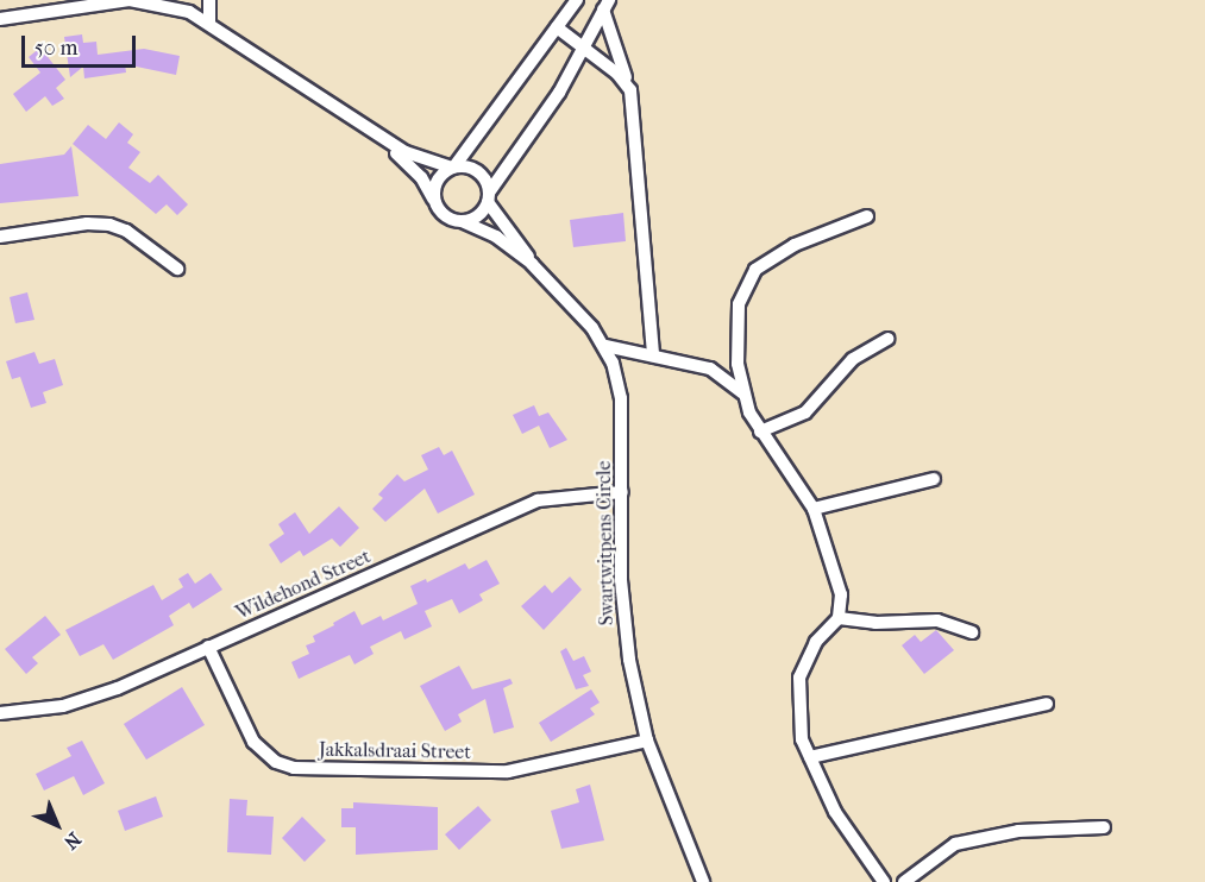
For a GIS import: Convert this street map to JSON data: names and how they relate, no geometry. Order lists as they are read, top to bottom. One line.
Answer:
{"streets":{"street":["Swartwitpens Circle","Wildehond Street","Jakkalsdraai Street"]},"crossings":[["Swartwitpens Circle","Wildehond Street"],["Swartwitpens Circle","Jakkalsdraai Street"],["Wildehond Street","Jakkalsdraai Street"]],"scale_bar":"50 m","north":"bottom right"}
